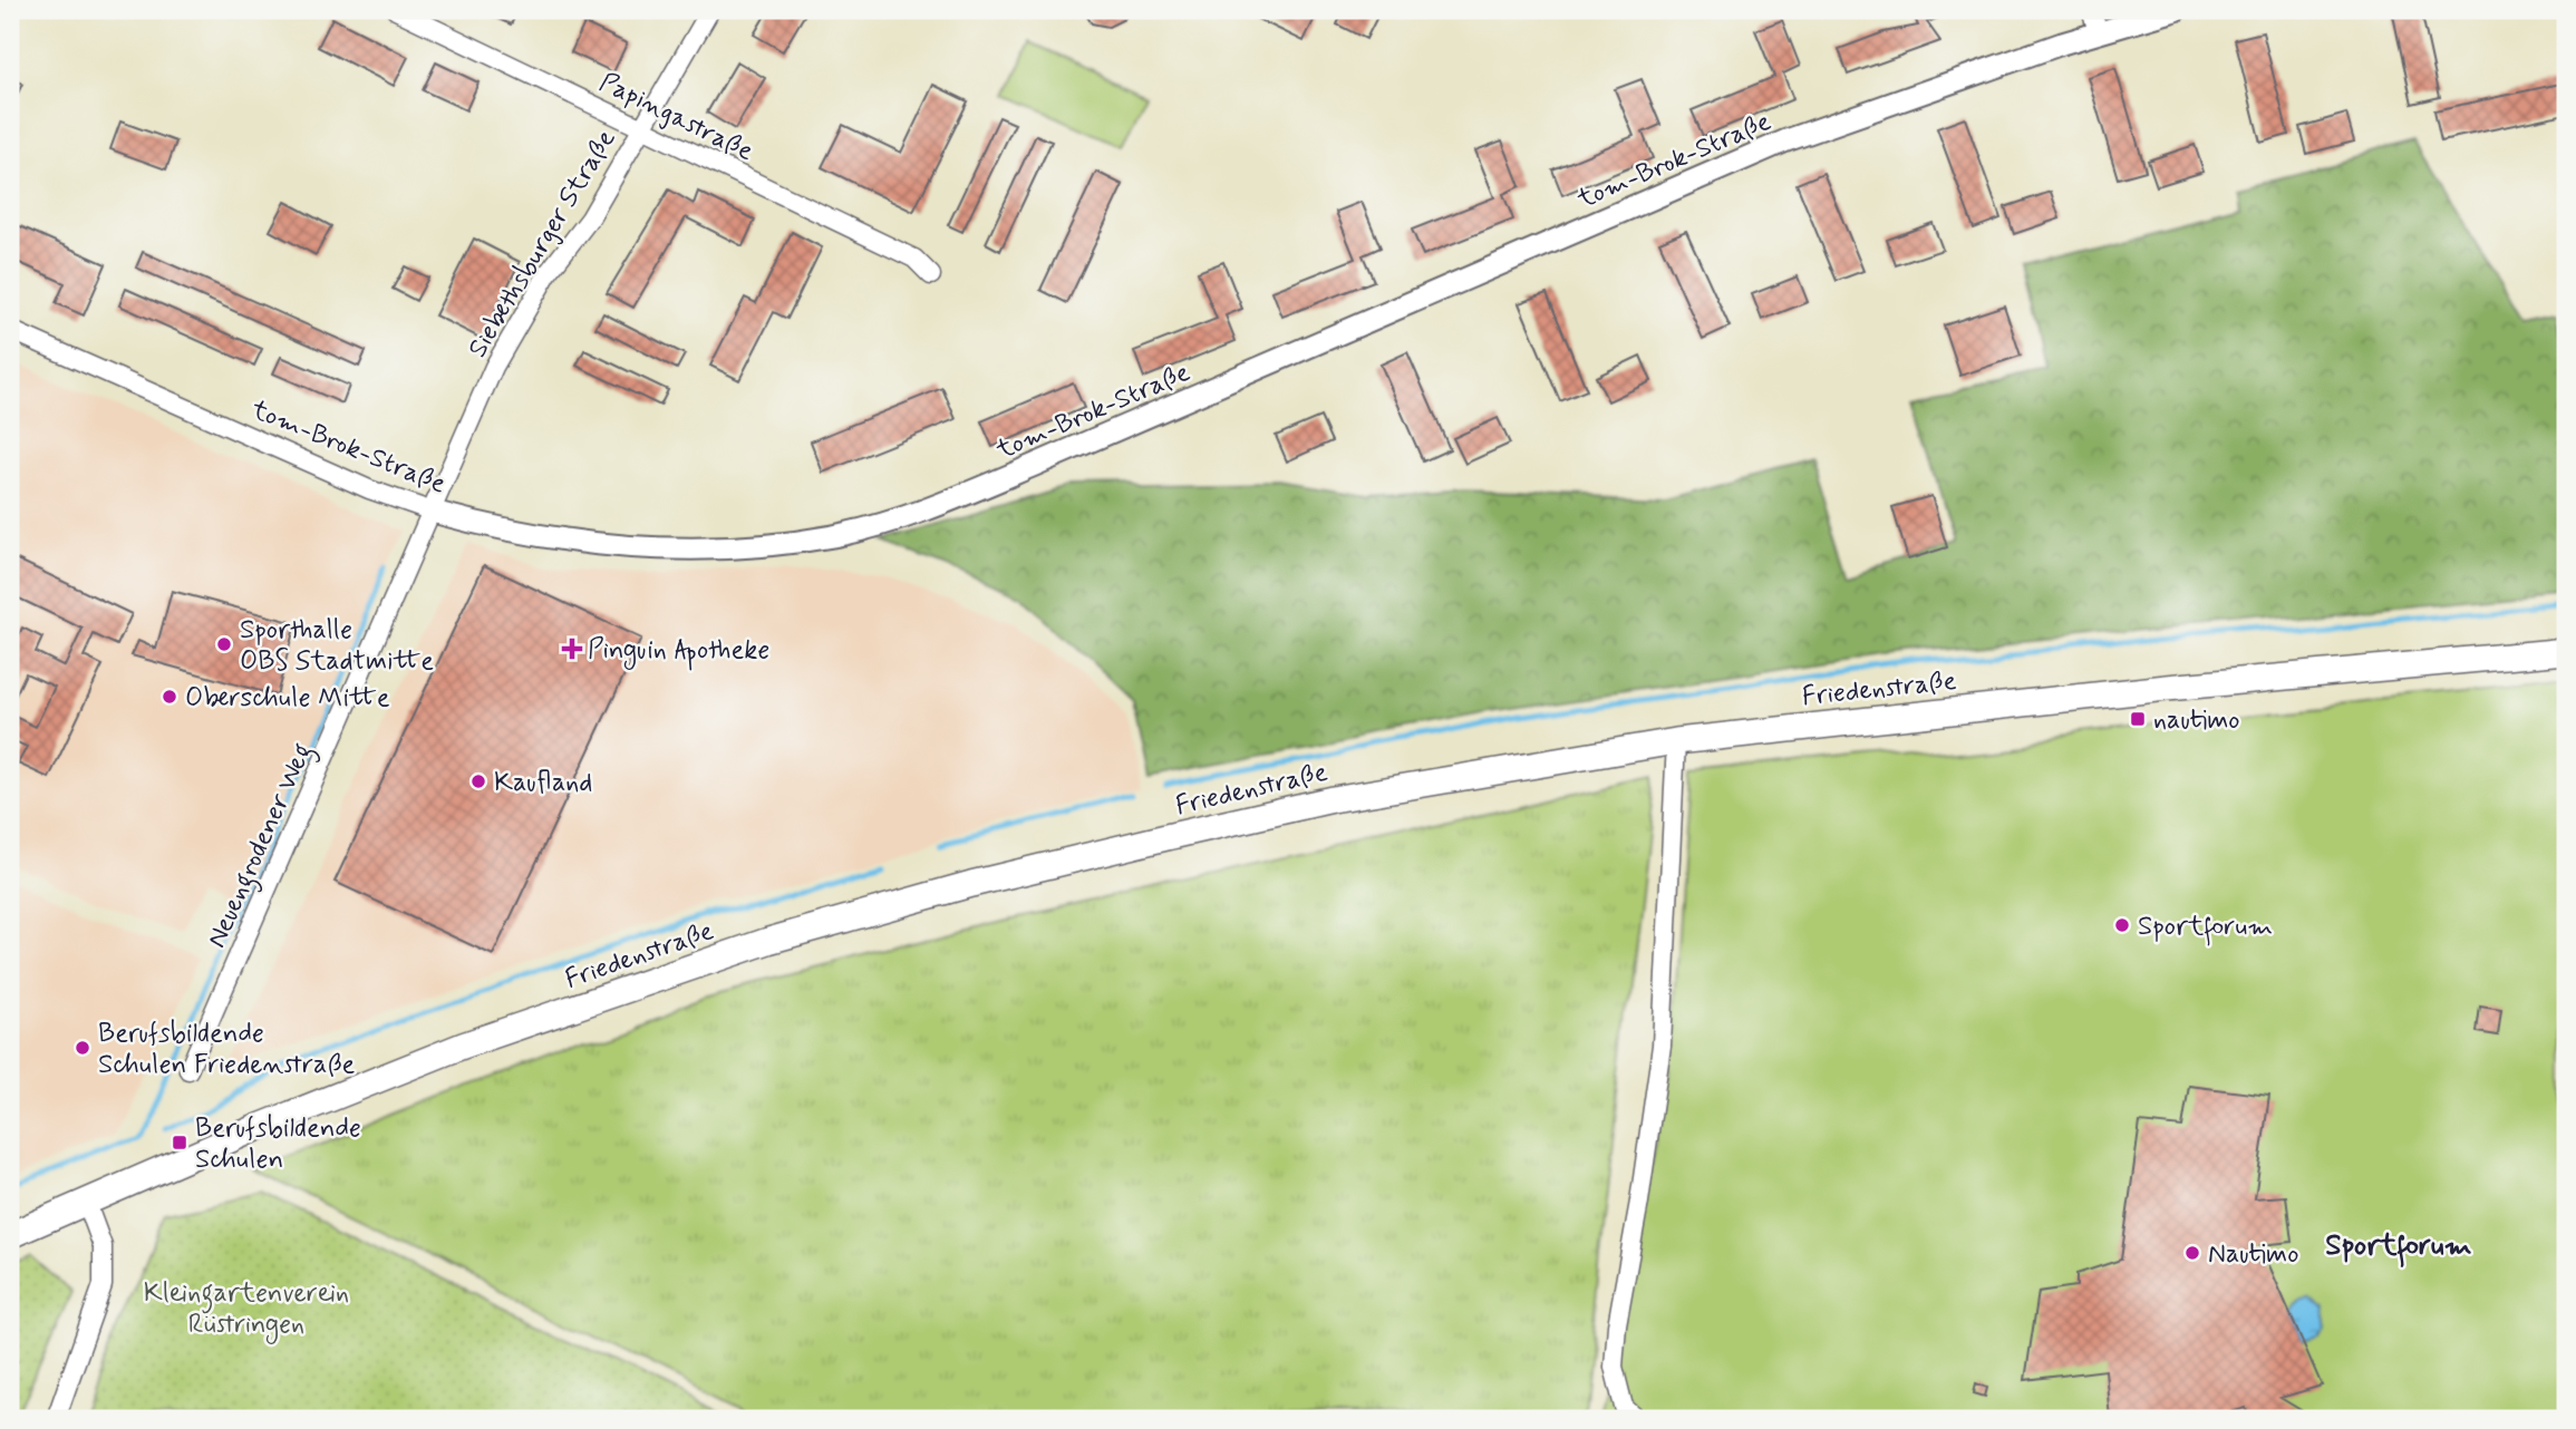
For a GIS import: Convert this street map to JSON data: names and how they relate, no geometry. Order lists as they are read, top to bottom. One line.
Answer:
{"streets":{"main road":["Friedenstraße"],"street":["Papingastraße","tom-Brok-Straße","Siebethsburger Straße","Neuengrodener Weg"]},"crossings":[["Papingastraße","Siebethsburger Straße"],["tom-Brok-Straße","Siebethsburger Straße"],["tom-Brok-Straße","Neuengrodener Weg"],["Siebethsburger Straße","Neuengrodener Weg"]],"districts":["Sportforum"],"parks":["Kleingartenverein Rüstringen"],"places":{"other":["Sporthalle OBS Stadtmitte","Oberschule Mitte","Kaufland","Sportforum","Berufsbildende Schulen Friedenstraße","Nautimo"],"health":["Pinguin Apotheke"],"transit":["nautimo","Berufsbildende Schulen"]}}
